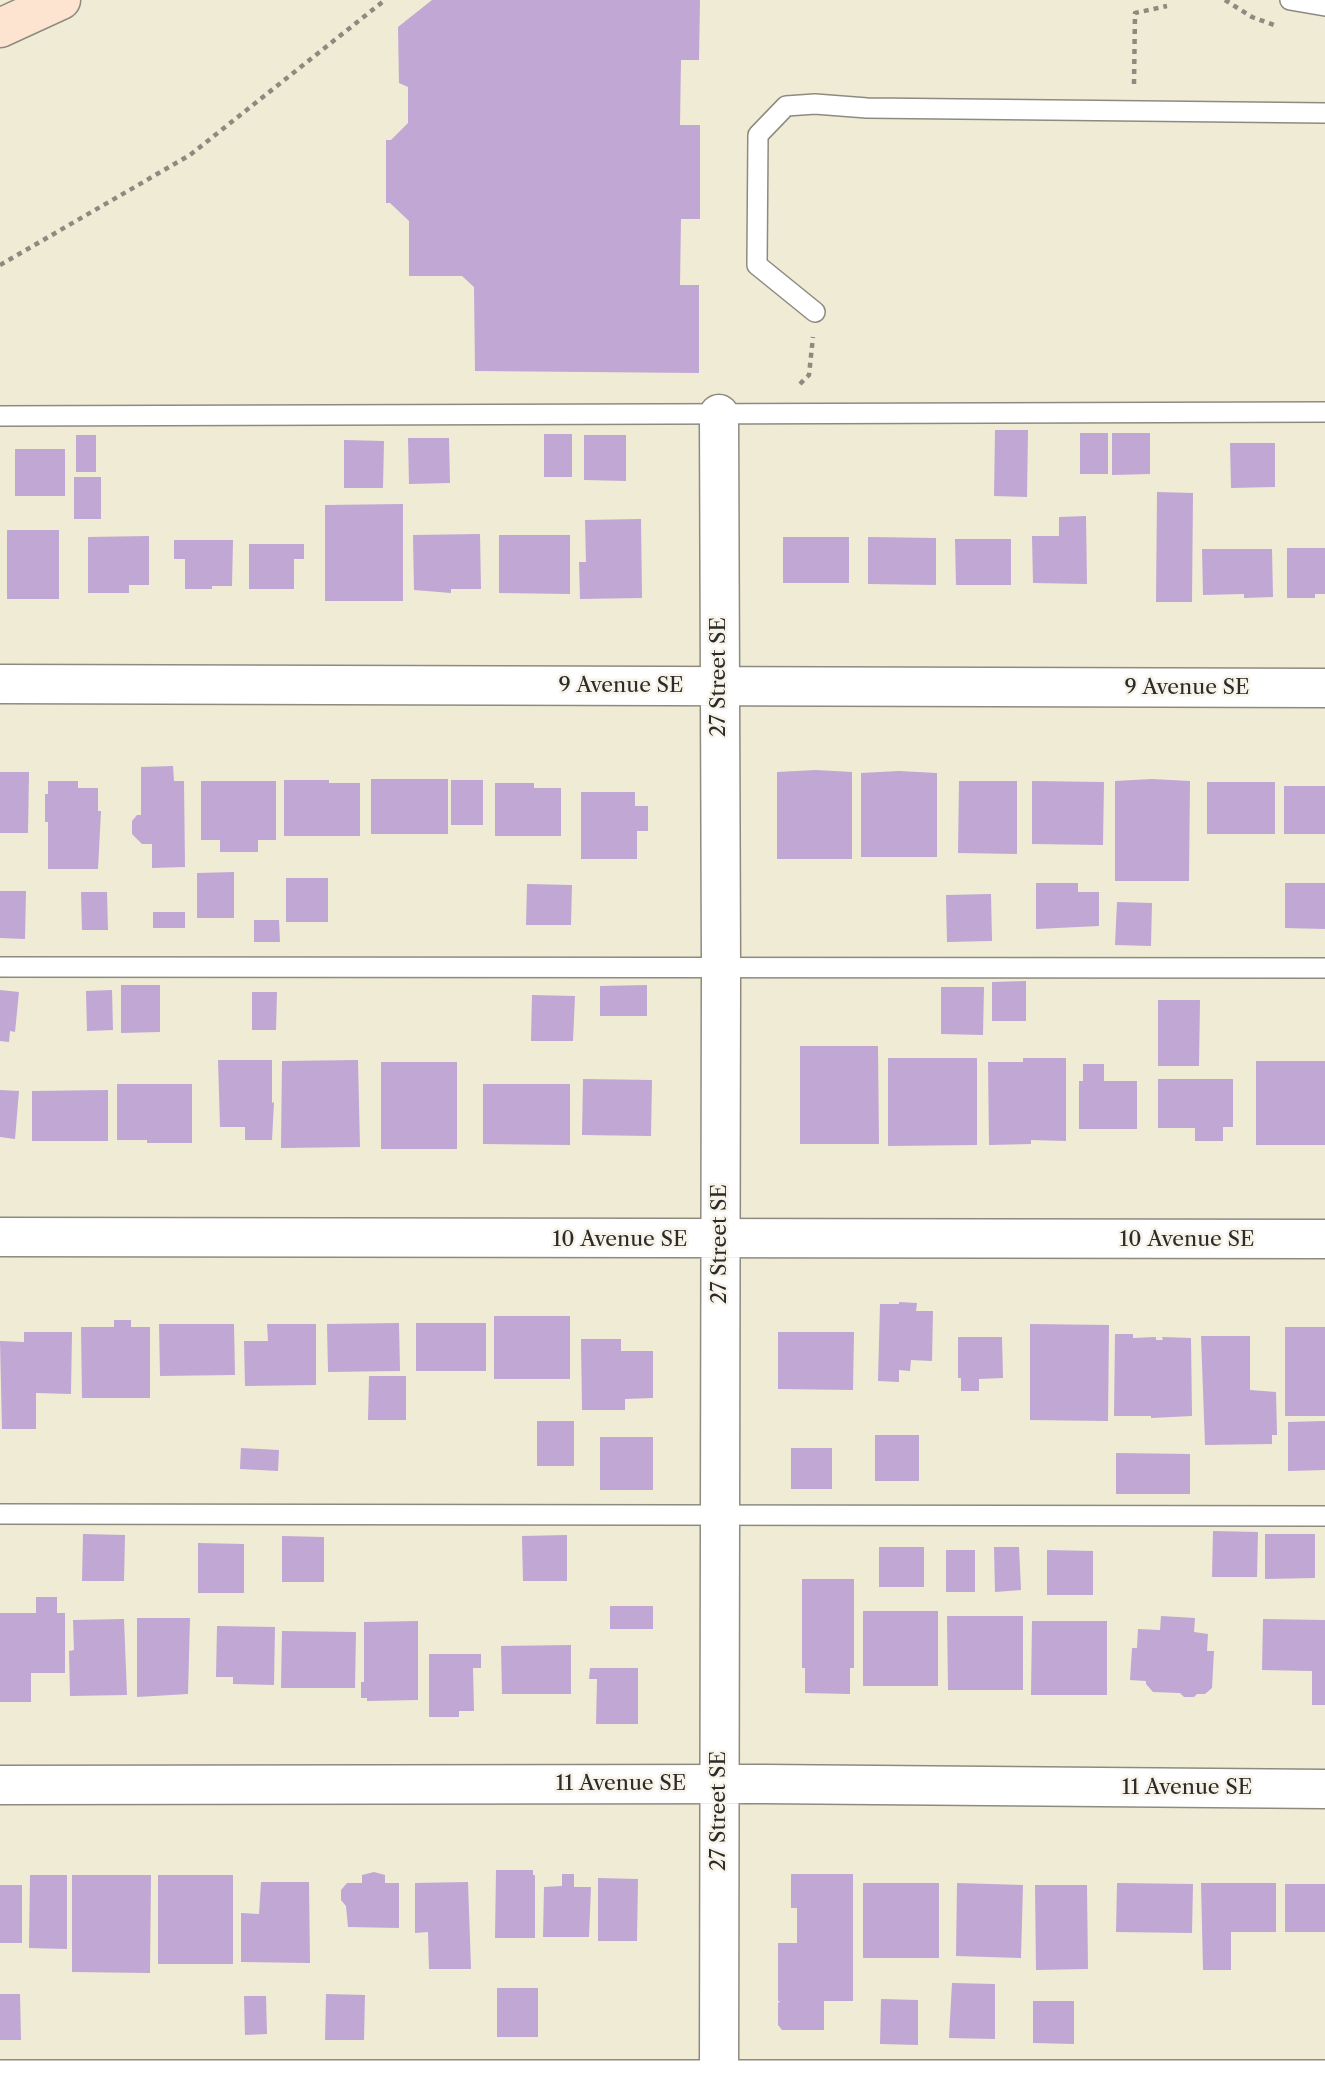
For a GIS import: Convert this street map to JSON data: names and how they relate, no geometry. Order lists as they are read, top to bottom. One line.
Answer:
{"streets":{"street":["27 Street SE","9 Avenue SE","10 Avenue SE","11 Avenue SE"]},"crossings":[["27 Street SE","9 Avenue SE"],["27 Street SE","10 Avenue SE"],["27 Street SE","11 Avenue SE"]]}
